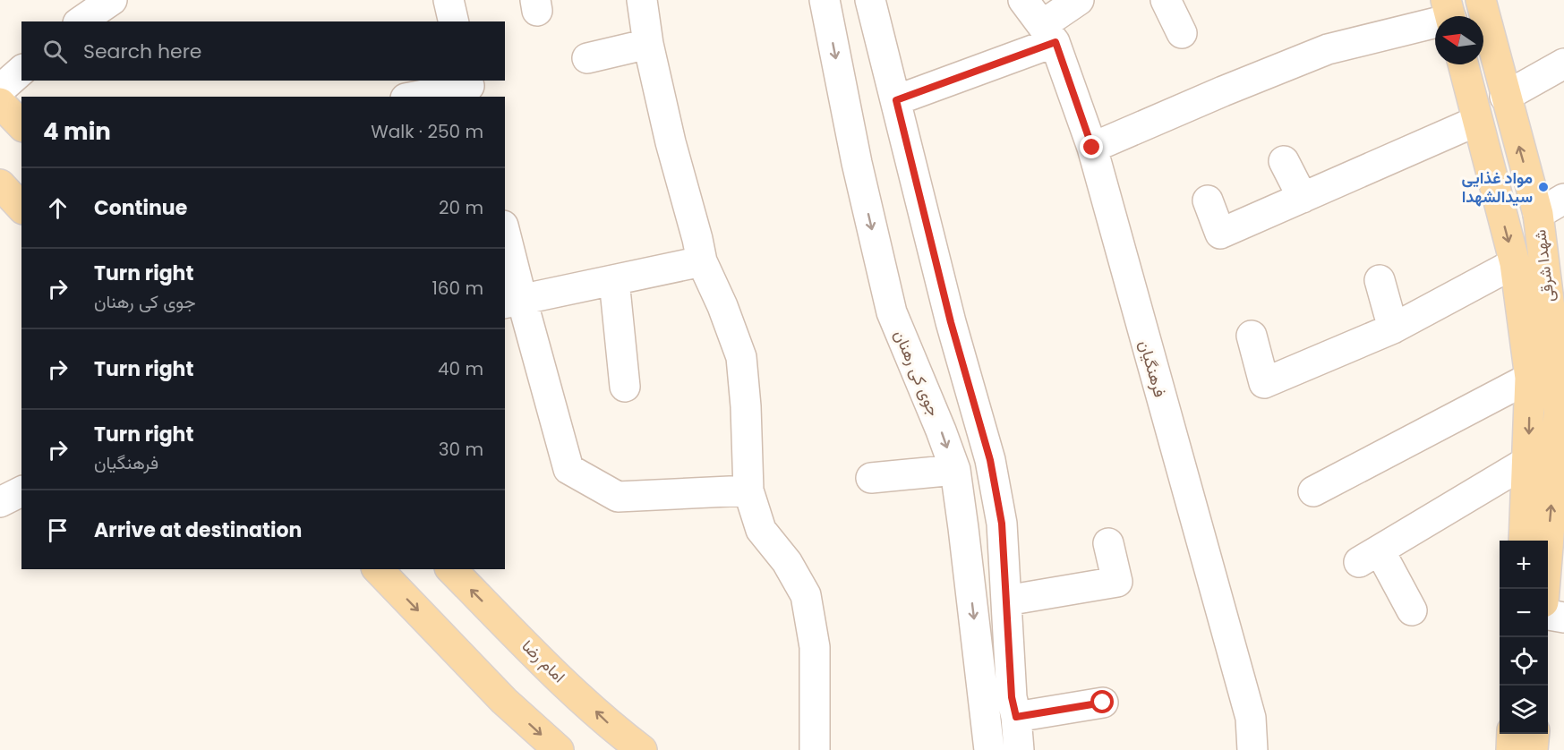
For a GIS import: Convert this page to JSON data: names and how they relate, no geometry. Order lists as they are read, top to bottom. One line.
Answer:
{"streets":{"main road":["شهدا شرقی","امام رضا"],"street":["فرهنگیان","جوی کی رهنان"]},"places":["مواد غذایی سیدالشهدا"],"north":"left","page":{"search":"Search here","heading":["4 min","Walk · 250 m"],"list":[["Continue","20 m"],["Turn right","جوی کی رهنان","160 m"],["Turn right","40 m"],["Turn right","فرهنگیان","30 m"],"Arrive at destination"],"map_buttons":["+","−"]}}
